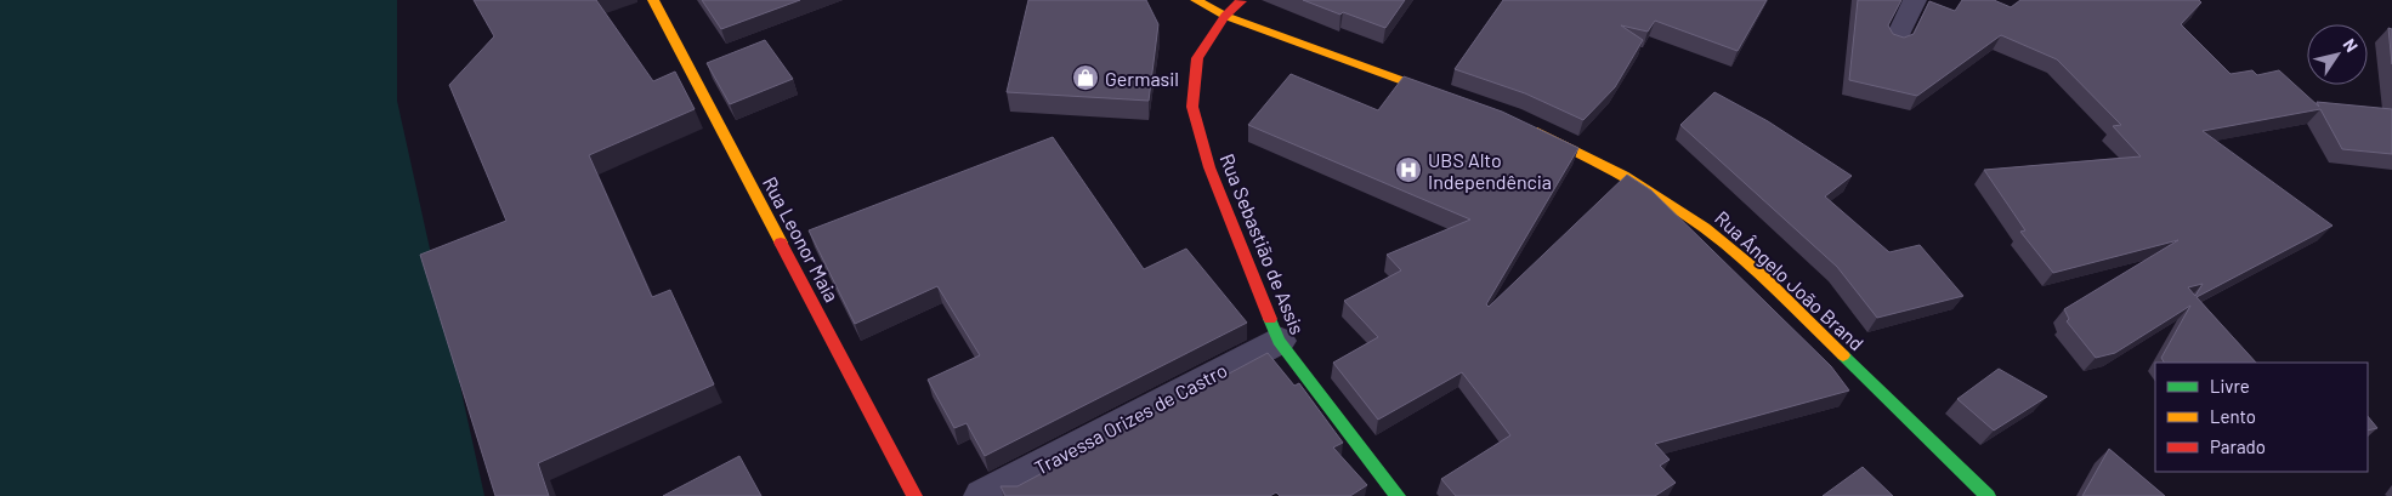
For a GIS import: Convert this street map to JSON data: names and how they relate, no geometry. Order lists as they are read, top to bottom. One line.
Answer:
{"streets":{"street":["Rua Leonor Maia","Rua Sebastião de Assis","Rua Ângelo João Brand","Travessa Orizes de Castro"]},"crossings":[["Rua Sebastião de Assis","Travessa Orizes de Castro"]],"places":{"shop":["Germasil"],"hospital":["UBS Alto Independência"]},"legend":["Livre","Lento","Parado"],"north":"top right"}
